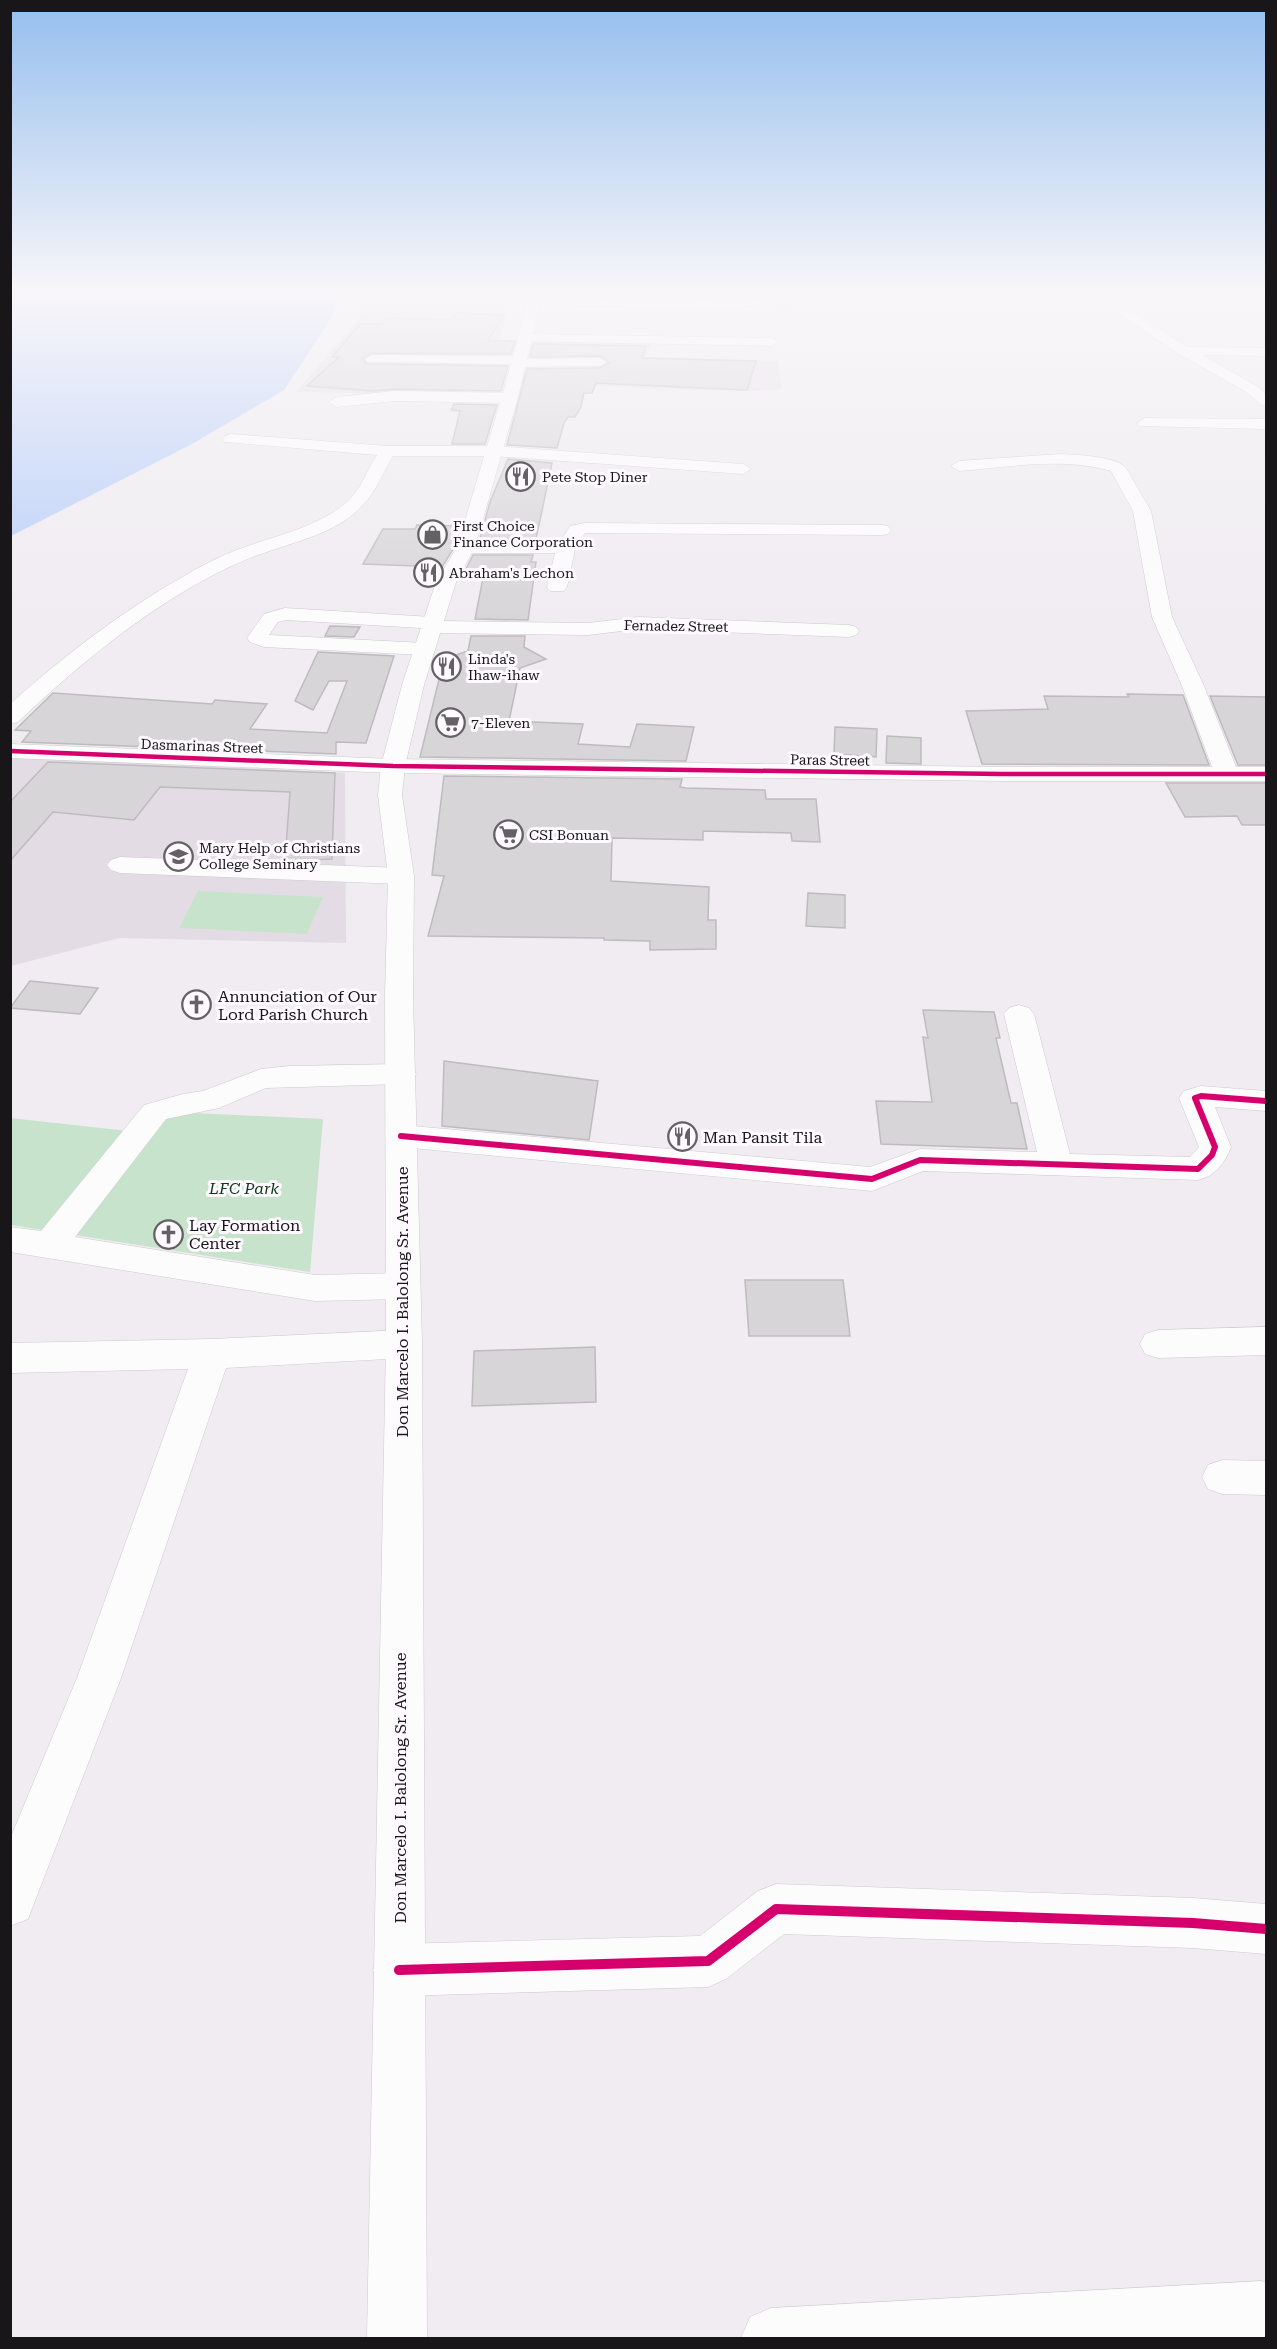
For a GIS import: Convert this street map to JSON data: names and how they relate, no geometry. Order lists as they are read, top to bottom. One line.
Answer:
{"streets":{"street":["Fernadez Street","Dasmarinas Street","Paras Street","Don Marcelo I. Balolong Sr. Avenue"]},"crossings":[["Fernadez Street","Don Marcelo I. Balolong Sr. Avenue"],["Dasmarinas Street","Paras Street"],["Dasmarinas Street","Don Marcelo I. Balolong Sr. Avenue"],["Paras Street","Don Marcelo I. Balolong Sr. Avenue"]],"parks":["LFC Park"],"places":{"restaurant":["Pete Stop Diner","Abraham's Lechon","Linda's Ihaw-ihaw","Man Pansit Tila"],"shop":["First Choice Finance Corporation"],"supermarket":["7-Eleven","CSI Bonuan"],"school or university":["Mary Help of Christians College Seminary"],"church":["Annunciation of Our Lord Parish Church","Lay Formation Center"]}}
